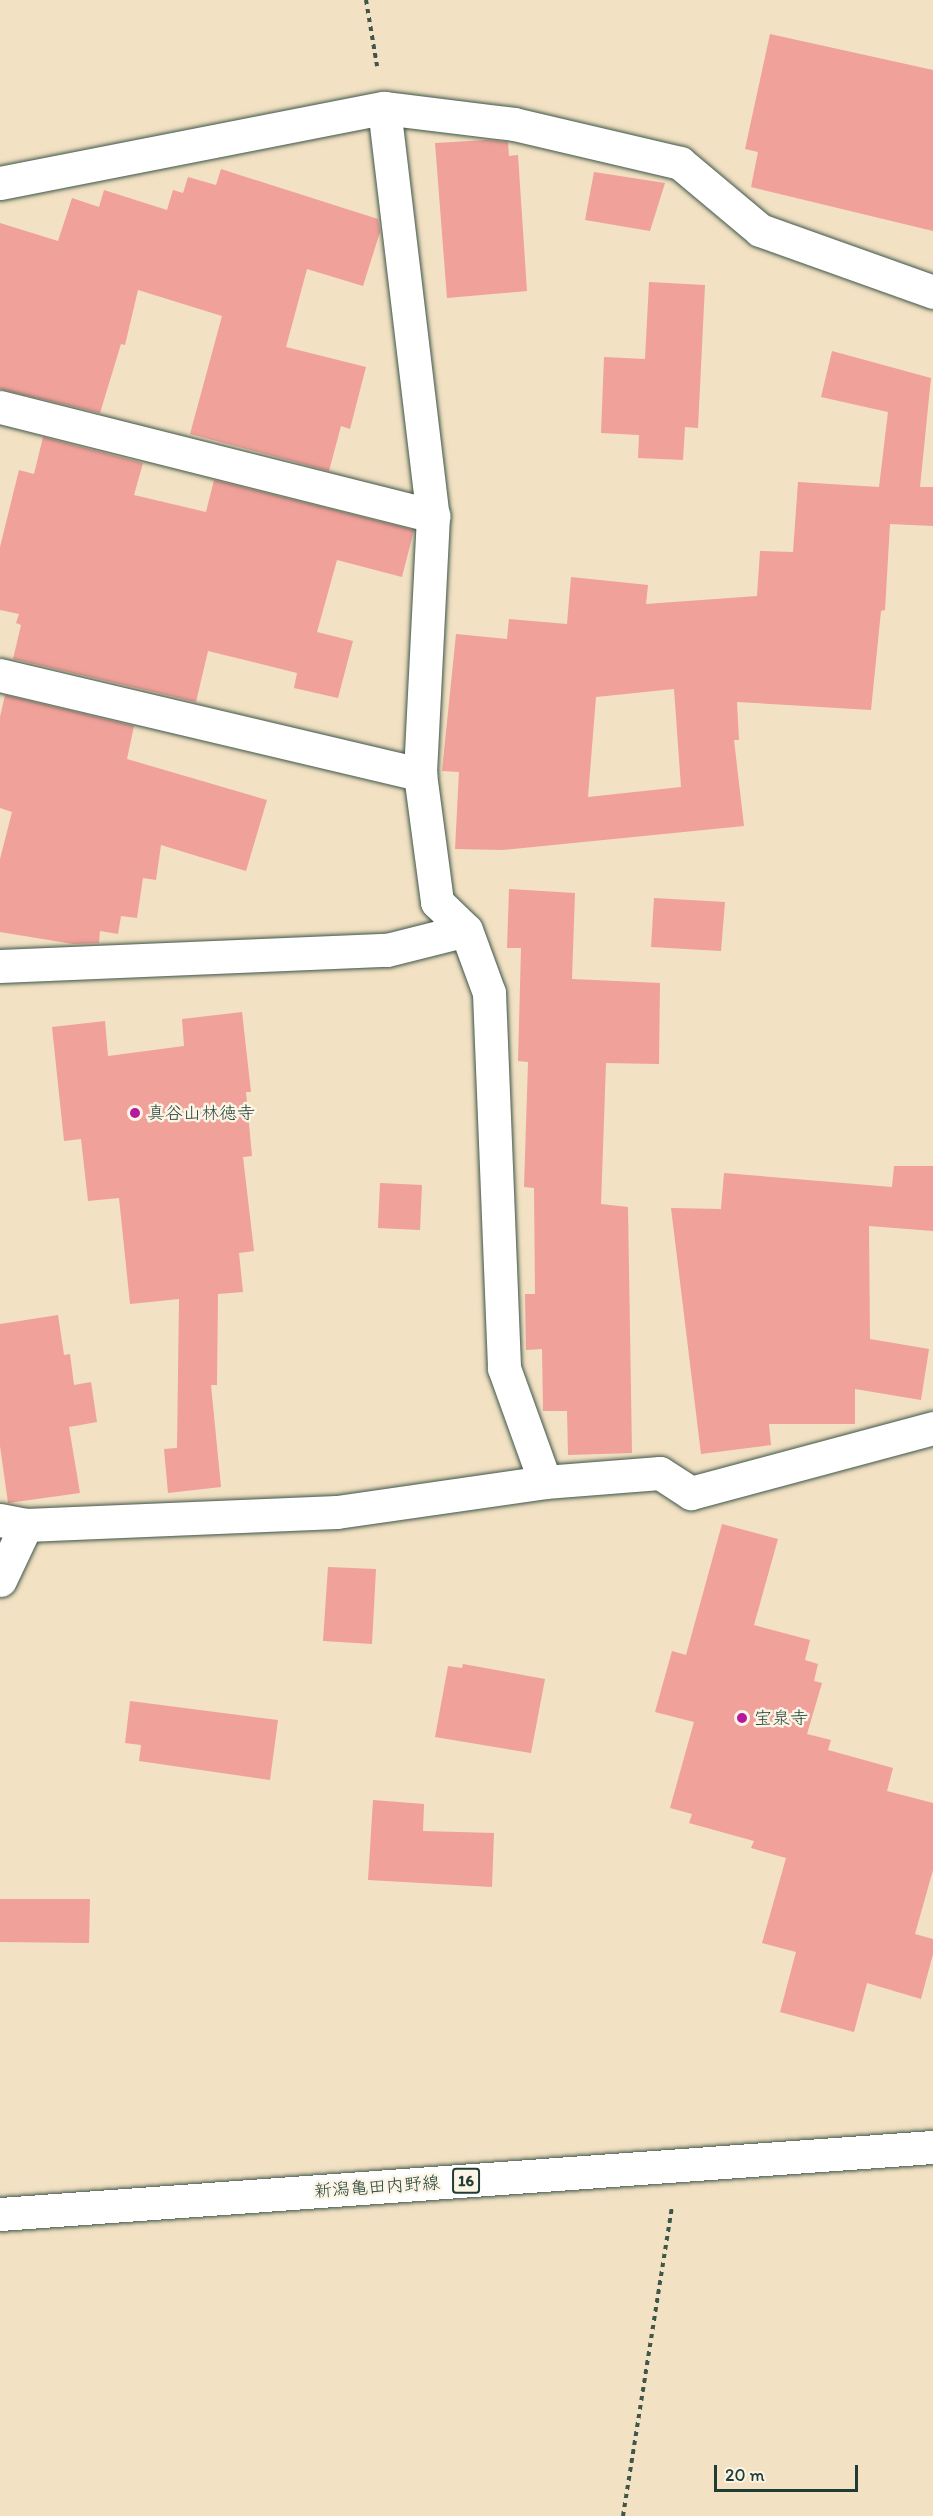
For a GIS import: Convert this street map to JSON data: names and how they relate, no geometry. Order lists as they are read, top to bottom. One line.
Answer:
{"streets":{"street":["16","新潟亀田内野線"]},"places":["真谷山林徳寺","宝泉寺"],"scale_bar":"20 m"}
